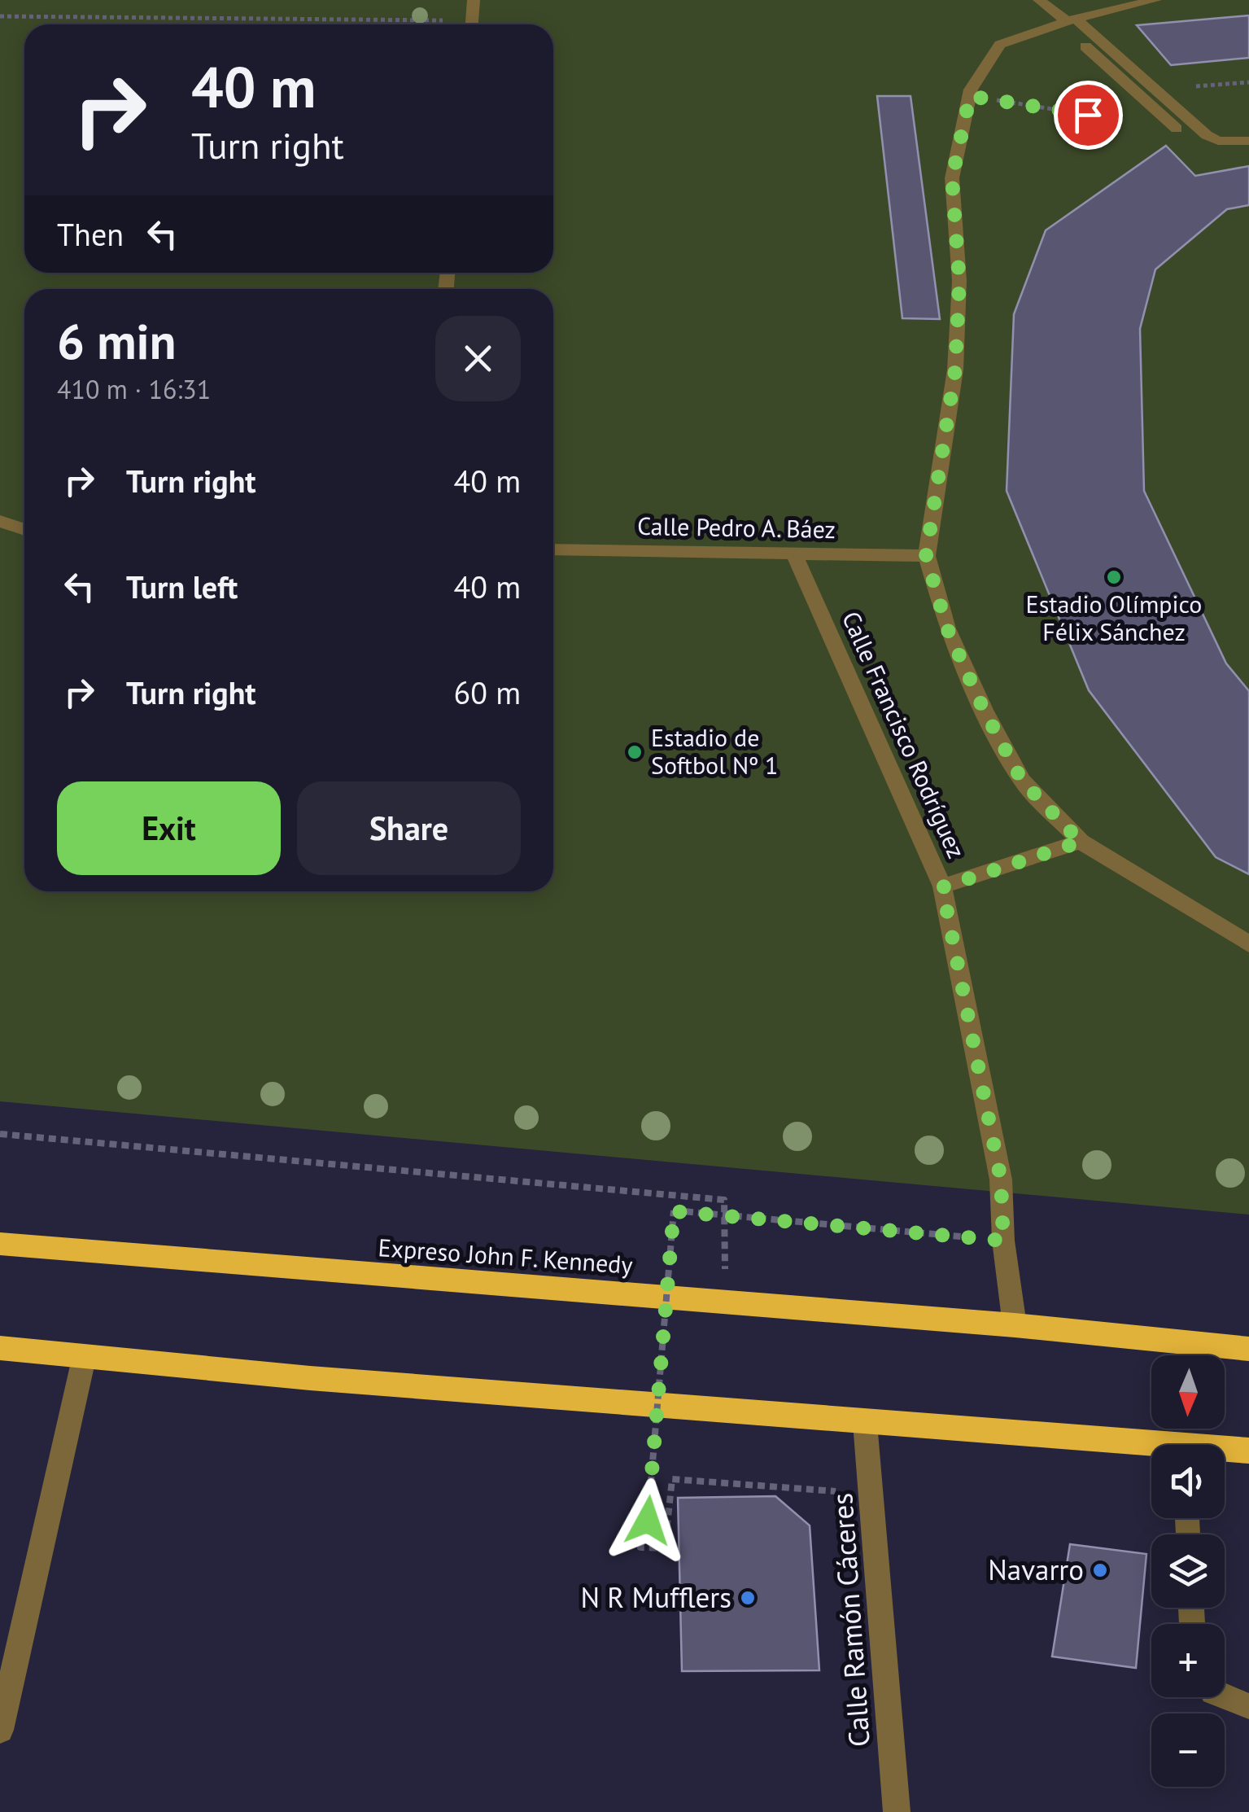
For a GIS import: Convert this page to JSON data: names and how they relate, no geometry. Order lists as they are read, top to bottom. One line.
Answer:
{"streets":{"highway":["Expreso John F. Kennedy"],"street":["Calle Pedro A. Báez","Calle Francisco Rodríguez","Calle Ramón Cáceres"]},"crossings":[["Calle Pedro A. Báez","Calle Francisco Rodríguez"],["Calle Francisco Rodríguez","Expreso John F. Kennedy"]],"places":["Estadio Olímpico Félix Sánchez","Estadio de Softbol Nº 1","Navarro","N R Mufflers"],"north":"bottom","page":{"turn":["40 m","Turn right"],"then":"Then","heading":["6 min","410 m · 16:31"],"list":[{"name":"Turn right","value":"40 m"},{"name":"Turn left","value":"40 m"},{"name":"Turn right","value":"60 m"}],"buttons":["Exit","Share"],"map_buttons":["+","−"]}}
